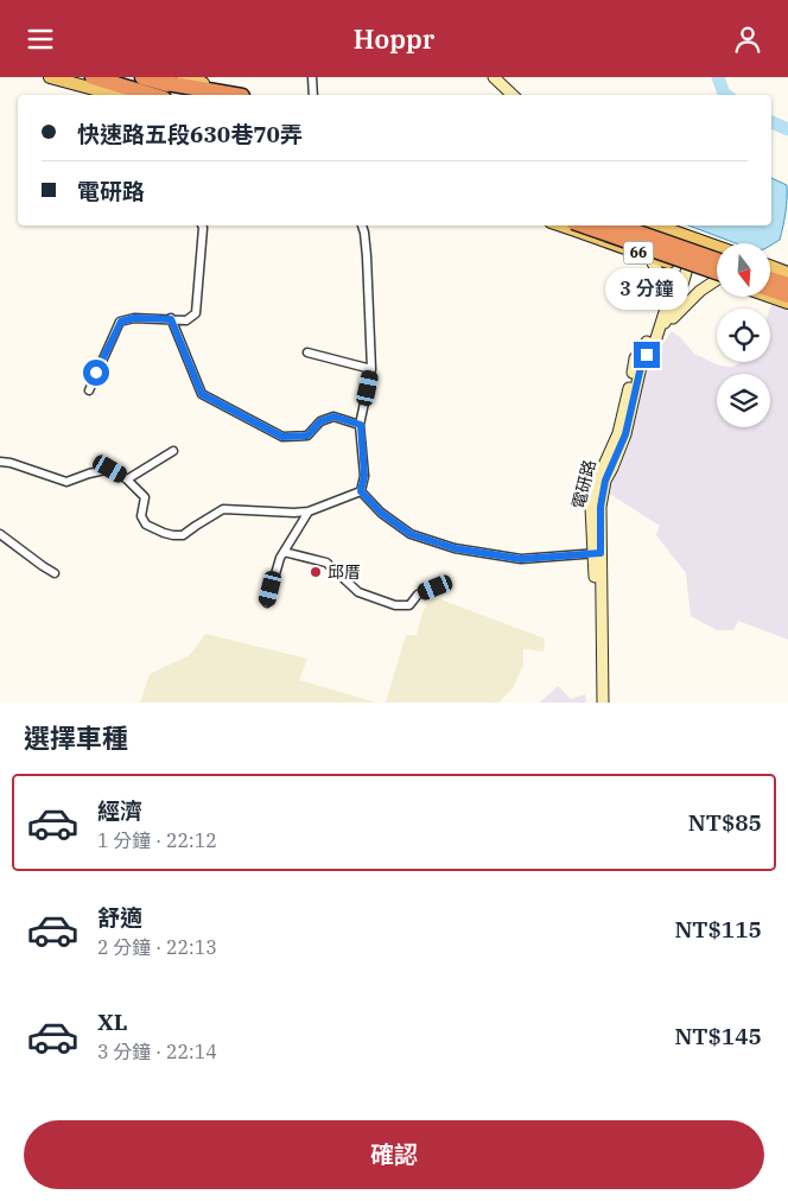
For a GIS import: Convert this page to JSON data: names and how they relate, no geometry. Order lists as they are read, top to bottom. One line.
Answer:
{"streets":{"highway":["66"],"street":["電研路"]},"crossings":[["66","電研路"]],"places":["邱厝"],"north":"bottom","page":{"header":"Hoppr","banner":["快速路五段630巷70弄","電研路"],"bubble":"3 分鐘","heading":"選擇車種","list":[{"name":"經濟","note":"1 分鐘 · 22:12","value":"NT$85"},{"name":"舒適","note":"2 分鐘 · 22:13","value":"NT$115"},{"name":"XL","note":"3 分鐘 · 22:14","value":"NT$145"}],"buttons":"確認"}}
